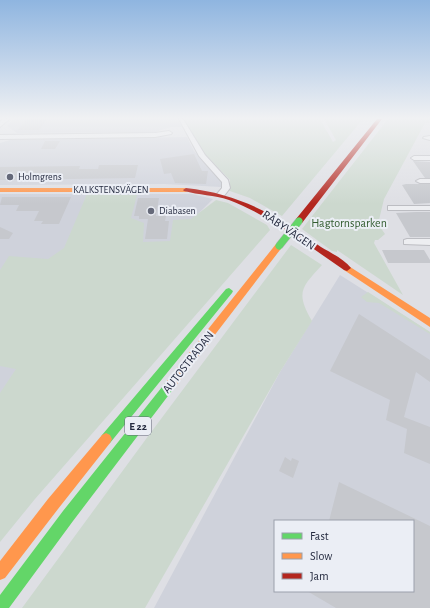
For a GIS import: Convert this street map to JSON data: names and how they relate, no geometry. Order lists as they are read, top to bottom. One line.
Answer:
{"streets":{"main road":["KALKSTENSVÄGEN","RÅBYVÄGEN","AUTOSTRADAN","E 22"]},"crossings":[["KALKSTENSVÄGEN","RÅBYVÄGEN"]],"parks":["Hagtornsparken"],"places":["Holmgrens","Diabasen"],"legend":["Fast","Slow","Jam"]}
